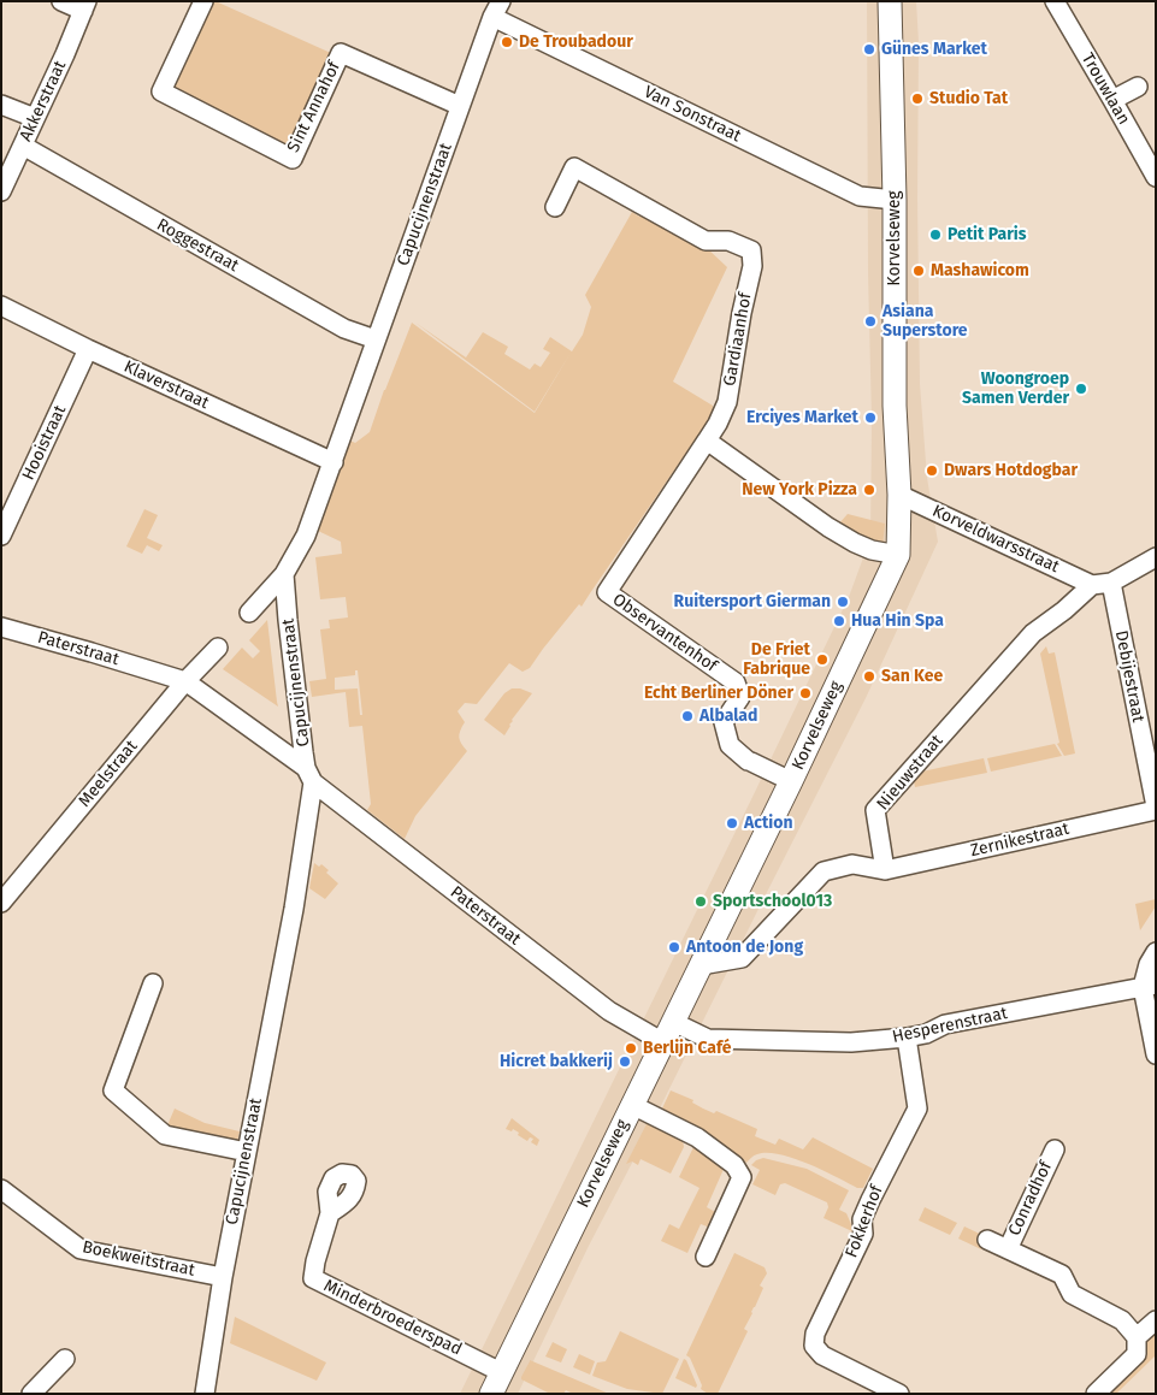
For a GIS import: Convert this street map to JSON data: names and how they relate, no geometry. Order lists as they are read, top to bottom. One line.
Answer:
{"streets":{"street":["Trouwlaan","Akkerstraat","Sint Annahof","Van Sonstraat","Capucijnenstraat","Korvelseweg","Roggestraat","Gardiaanhof","Klaverstraat","Hooistraat","Korveldwarsstraat","Observantenhof","Paterstraat","Debijestraat","Nieuwstraat","Meelstraat","Zernikestraat","Hesperenstraat","Conradhof","Fokkerhof","Boekweitstraat","Minderbroederspad"]},"crossings":[["Akkerstraat","Roggestraat"],["Sint Annahof","Capucijnenstraat"],["Van Sonstraat","Capucijnenstraat"],["Van Sonstraat","Korvelseweg"],["Capucijnenstraat","Roggestraat"],["Capucijnenstraat","Klaverstraat"],["Capucijnenstraat","Paterstraat"],["Capucijnenstraat","Boekweitstraat"],["Korvelseweg","Korveldwarsstraat"],["Korvelseweg","Observantenhof"],["Korvelseweg","Paterstraat"],["Korvelseweg","Hesperenstraat"],["Korvelseweg","Minderbroederspad"],["Gardiaanhof","Observantenhof"],["Klaverstraat","Hooistraat"],["Korveldwarsstraat","Nieuwstraat"],["Paterstraat","Meelstraat"],["Paterstraat","Hesperenstraat"],["Debijestraat","Zernikestraat"],["Nieuwstraat","Zernikestraat"],["Hesperenstraat","Fokkerhof"]],"places":["De Troubadour","Günes Market","Studio Tat","Petit Paris","Mashawicom","Asiana Superstore","Woongroep Samen Verder","Erciyes Market","Dwars Hotdogbar","New York Pizza","Ruitersport Gierman","Hua Hin Spa","De Friet Fabrique","San Kee","Echt Berliner Döner","Albalad","Action","Sportschool013","Antoon de Jong","Berlijn Café","Hicret bakkerij"]}
